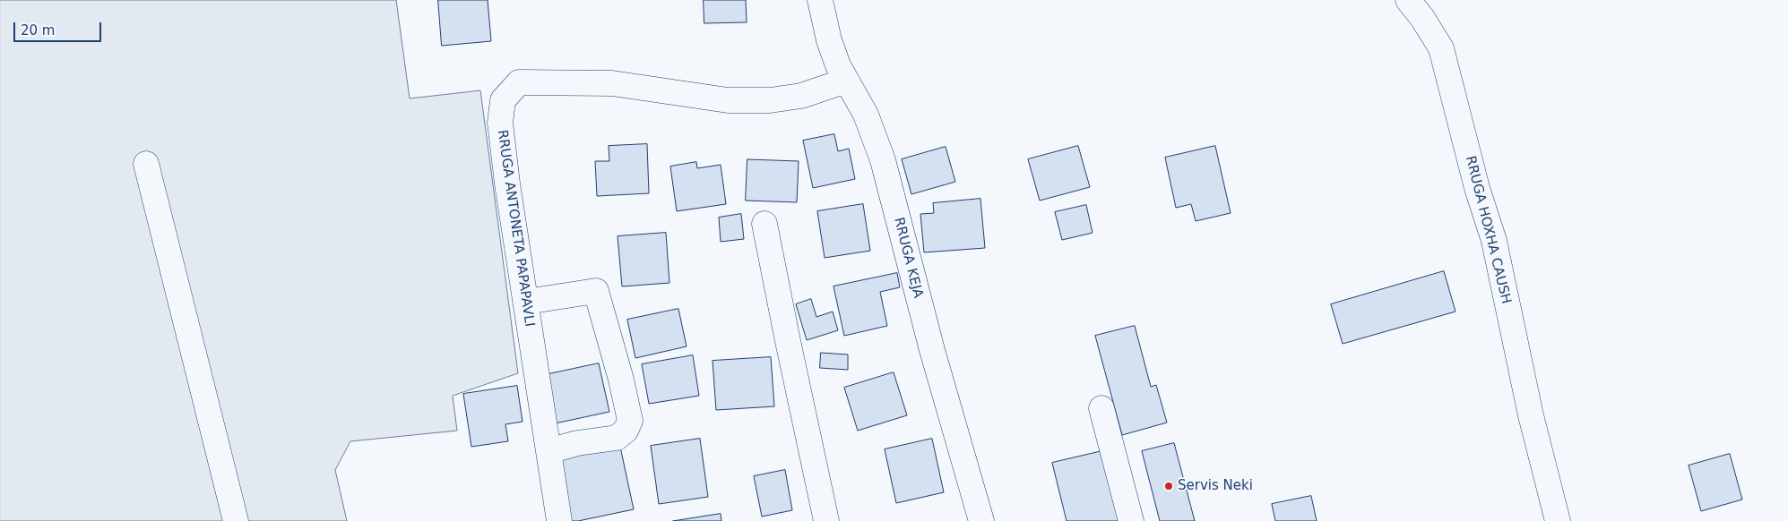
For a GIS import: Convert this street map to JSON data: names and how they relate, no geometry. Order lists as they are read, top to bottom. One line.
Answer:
{"streets":{"street":["RRUGA ANTONETA PAPAPAVLI","RRUGA HOXHA CAUSH","RRUGA KEJA"]},"crossings":[["RRUGA ANTONETA PAPAPAVLI","RRUGA KEJA"]],"places":["Servis Neki"],"scale_bar":"20 m"}
